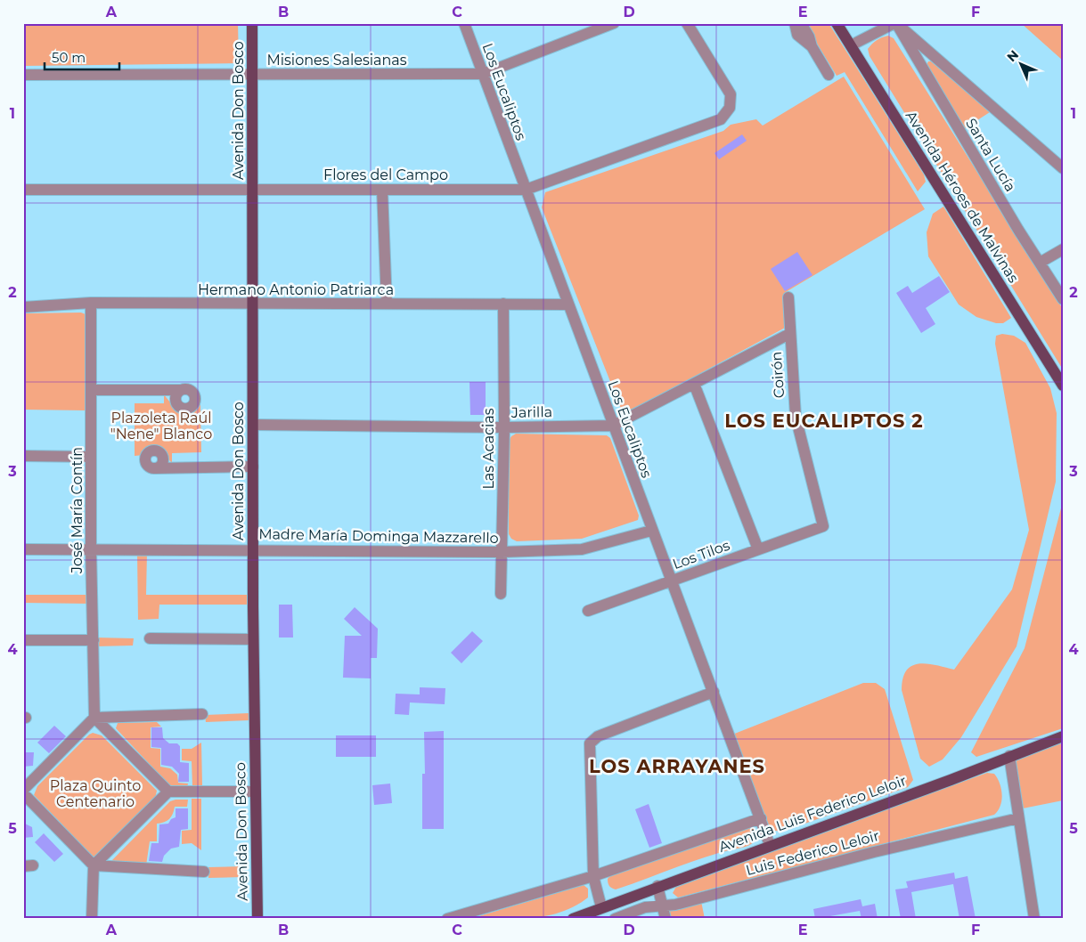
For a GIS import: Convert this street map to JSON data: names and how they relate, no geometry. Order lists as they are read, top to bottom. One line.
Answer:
{"streets":{"main road":["Avenida Don Bosco","Avenida Héroes de Malvinas","Avenida Luis Federico Leloir"],"street":["Misiones Salesianas","Los Eucaliptos","Santa Lucía","Flores del Campo","Hermano Antonio Patriarca","Coirón","Jarilla","Las Acacias","José María Contín","Madre María Dominga Mazzarello","Los Tilos","Luis Federico Leloir"]},"crossings":[["Misiones Salesianas","Los Eucaliptos"],["Misiones Salesianas","Avenida Don Bosco"],["Los Eucaliptos","Flores del Campo"],["Los Eucaliptos","Hermano Antonio Patriarca"],["Los Eucaliptos","Jarilla"],["Los Eucaliptos","Madre María Dominga Mazzarello"],["Los Eucaliptos","Los Tilos"],["Los Eucaliptos","Avenida Luis Federico Leloir"],["Avenida Don Bosco","Flores del Campo"],["Avenida Don Bosco","Hermano Antonio Patriarca"],["Avenida Don Bosco","Jarilla"],["Avenida Don Bosco","Madre María Dominga Mazzarello"],["Hermano Antonio Patriarca","Las Acacias"],["Hermano Antonio Patriarca","José María Contín"],["Coirón","Jarilla"],["Coirón","Los Tilos"],["Jarilla","Las Acacias"],["Las Acacias","Madre María Dominga Mazzarello"],["José María Contín","Madre María Dominga Mazzarello"]],"districts":["LOS EUCALIPTOS 2","LOS ARRAYANES"],"parks":["Plazoleta Raúl \"Nene\" Blanco","Plaza Quinto Centenario"],"scale_bar":"50 m","north":"top left","grid":{"columns":["A","B","C","D","E","F"],"rows":["1","2","3","4","5"]}}
